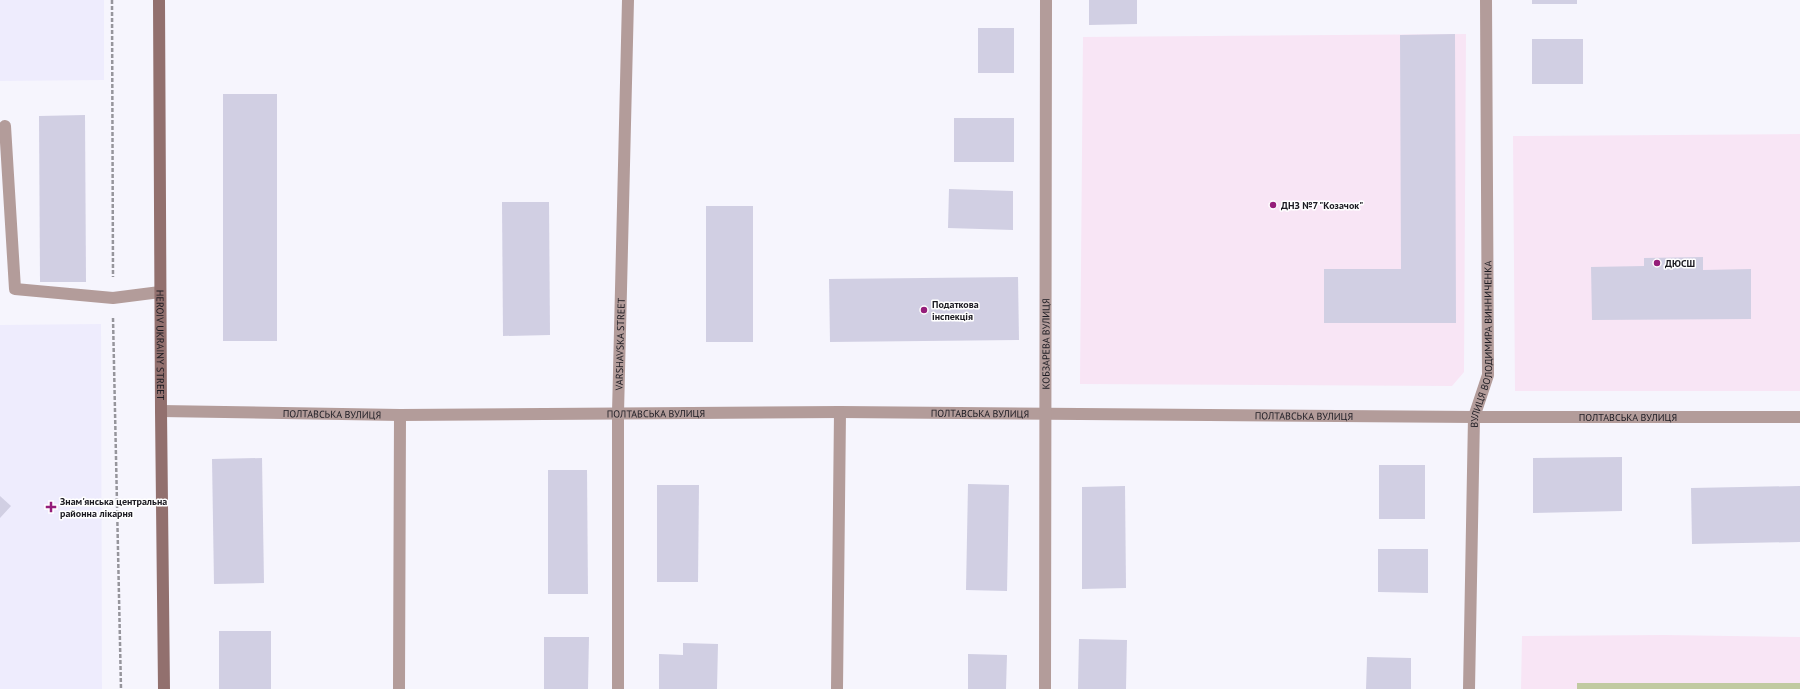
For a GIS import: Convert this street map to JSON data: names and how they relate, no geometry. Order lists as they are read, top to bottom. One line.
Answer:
{"streets":{"street":["VARSHAVSKA STREET","HEROIV UKRAINY STREET","КОБЗАРЕВА ВУЛИЦЯ","ВУЛИЦЯ ВОЛОДИМИРА ВИННИЧЕНКА","ПОЛТАВСЬКА ВУЛИЦЯ"]},"crossings":[["VARSHAVSKA STREET","ПОЛТАВСЬКА ВУЛИЦЯ"],["HEROIV UKRAINY STREET","ПОЛТАВСЬКА ВУЛИЦЯ"],["КОБЗАРЕВА ВУЛИЦЯ","ПОЛТАВСЬКА ВУЛИЦЯ"],["ВУЛИЦЯ ВОЛОДИМИРА ВИННИЧЕНКА","ПОЛТАВСЬКА ВУЛИЦЯ"]],"places":{"other":["ДНЗ №7 \"Козачок\"","ДЮСШ","Податкова інспекція"],"health":["Знам'янська центральна районна лікарня"]}}
